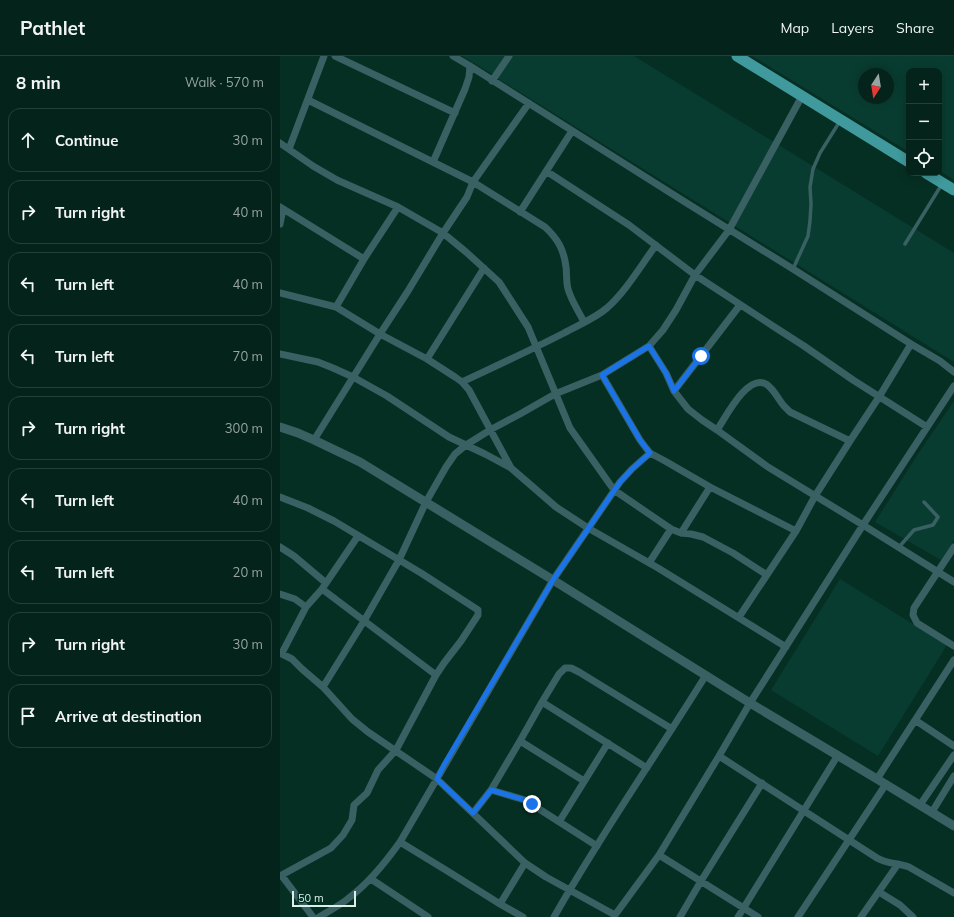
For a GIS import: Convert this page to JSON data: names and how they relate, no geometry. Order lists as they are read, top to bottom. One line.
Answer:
{"scale_bar":"50 m","north":"bottom","page":{"header":"Pathlet","nav":["Map","Layers","Share"],"heading":["8 min","Walk · 570 m"],"map_buttons":["+","−"],"list":[["Continue","30 m"],["Turn right","40 m"],["Turn left","40 m"],["Turn left","70 m"],["Turn right","300 m"],["Turn left","40 m"],["Turn left","20 m"],["Turn right","30 m"],"Arrive at destination"],"scale":"50 m"}}
